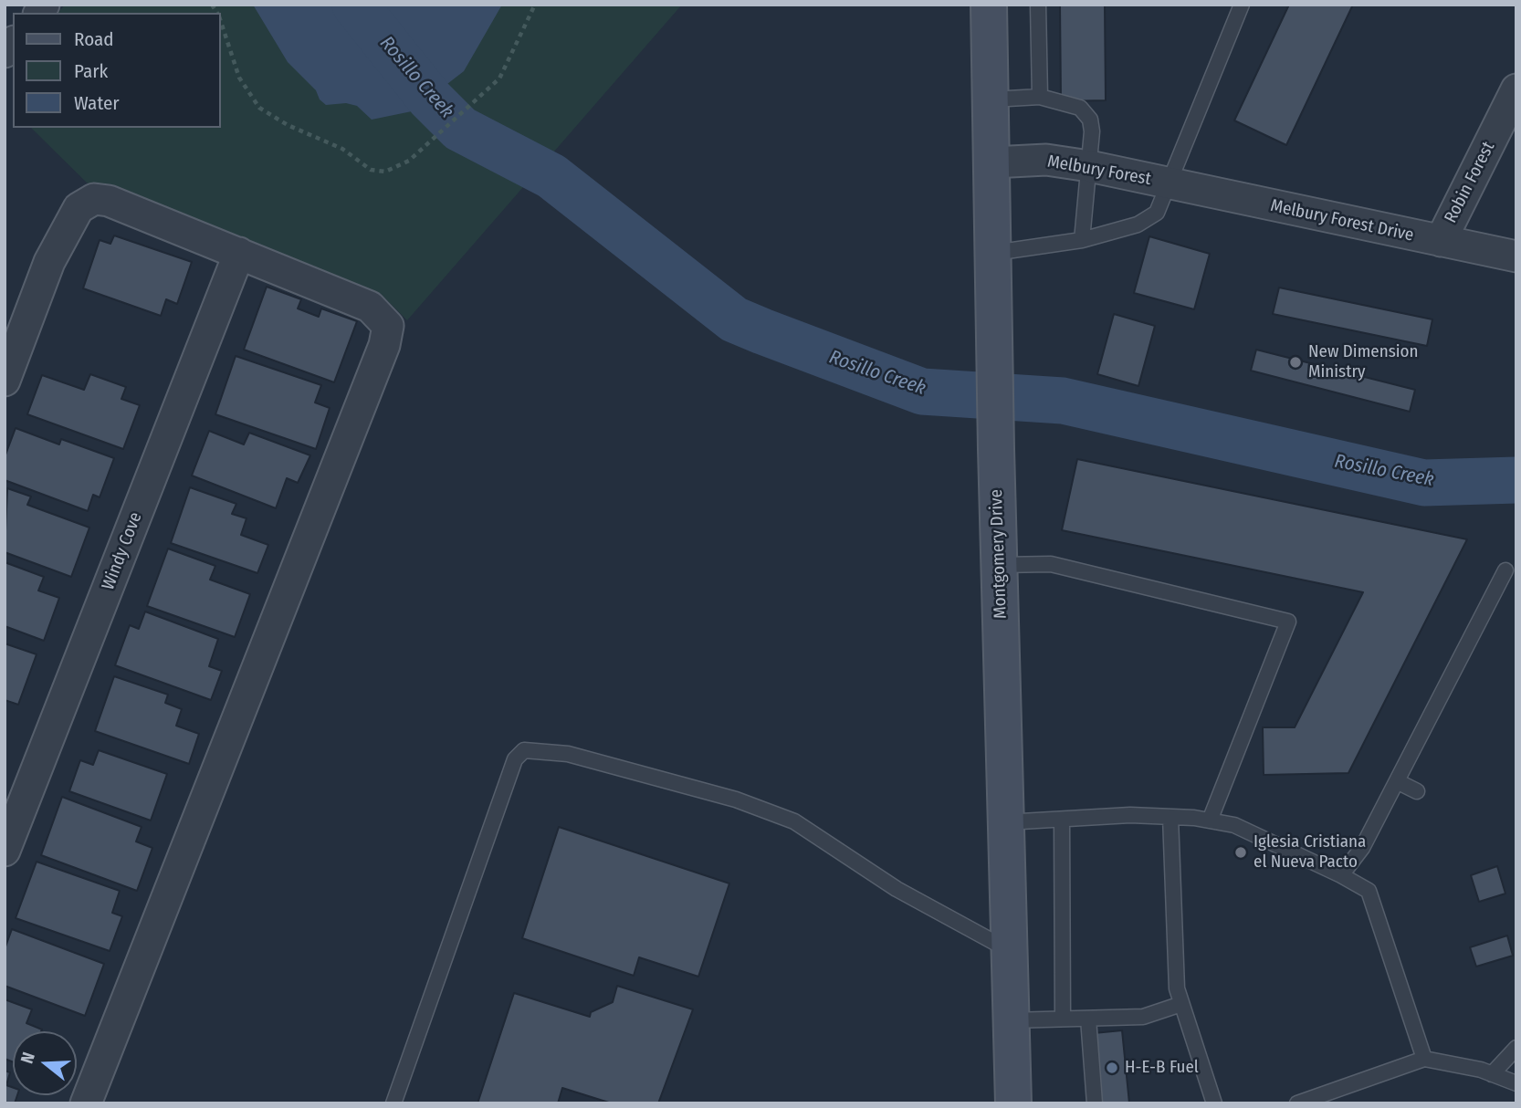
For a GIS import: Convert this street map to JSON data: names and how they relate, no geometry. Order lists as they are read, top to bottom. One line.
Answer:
{"streets":{"main road":["Montgomery Drive"],"street":["Melbury Forest","Robin Forest","Melbury Forest Drive","Windy Cove"]},"crossings":[["Melbury Forest","Melbury Forest Drive"],["Melbury Forest","Montgomery Drive"],["Robin Forest","Melbury Forest Drive"]],"water":["Rosillo Creek"],"places":["New Dimension Ministry","Iglesia Cristiana el Nueva Pacto","H-E-B Fuel"],"legend":["Road","Park","Water"],"north":"left"}
